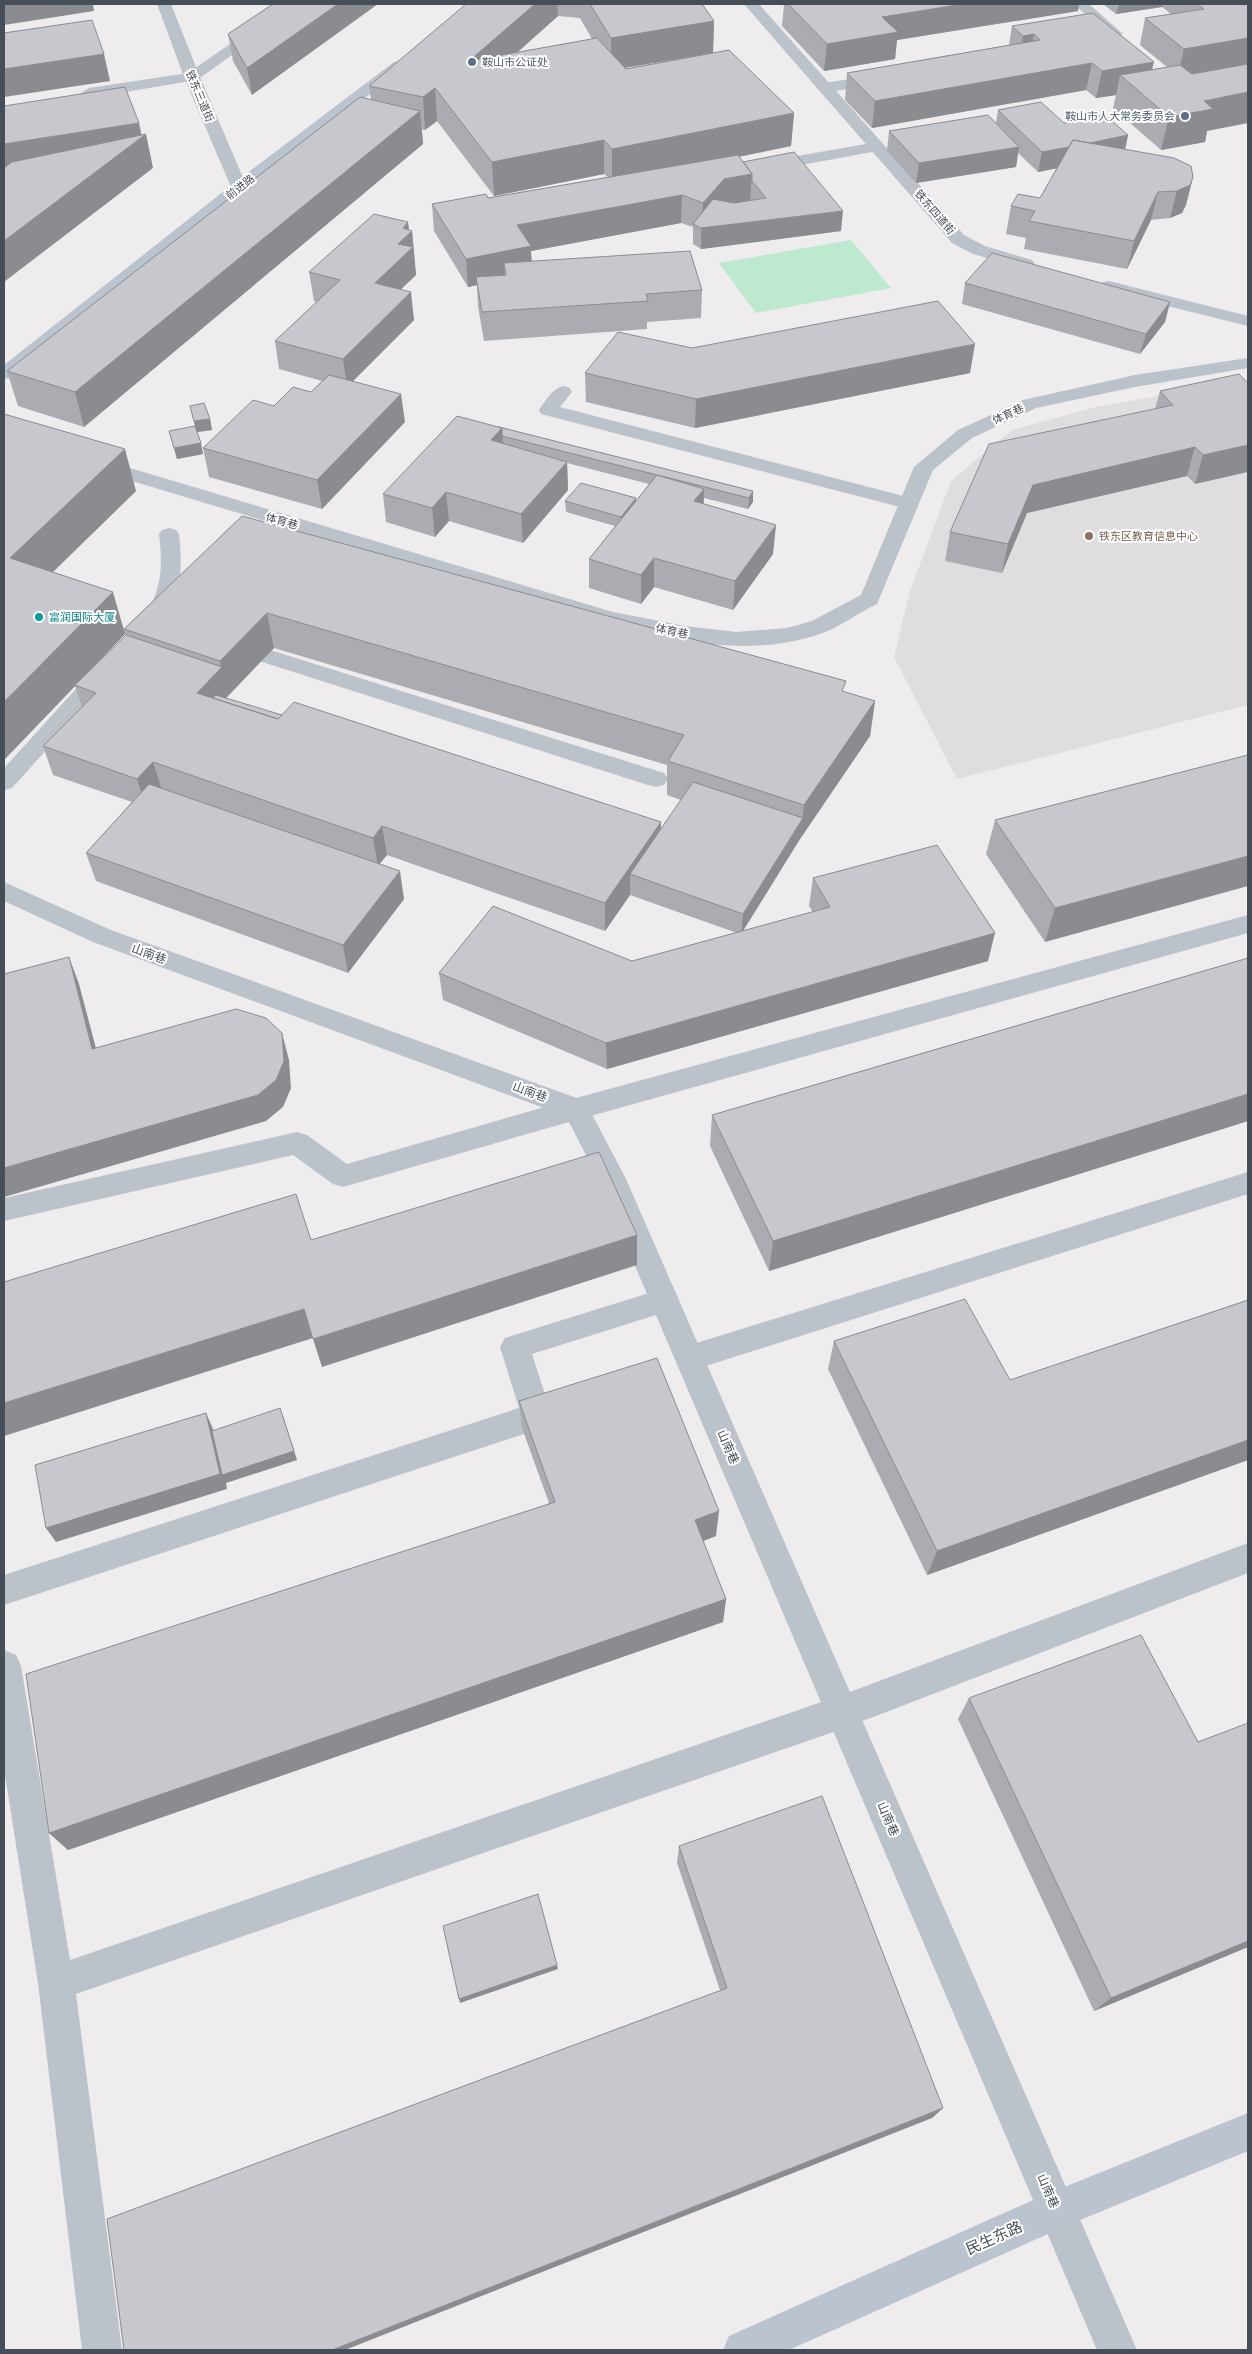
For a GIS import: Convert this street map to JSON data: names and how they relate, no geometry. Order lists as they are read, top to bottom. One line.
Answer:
{"streets":{"main road":["前进路","民生东路"],"street":["铁东三道街","铁东四道街","体育巷","山南巷"]},"crossings":[["铁东三道街","前进路"],["山南巷","民生东路"]],"places":["鞍山市公证处","鞍山市人大常务委员会","铁东区教育信息中心","富润国际大厦"]}
